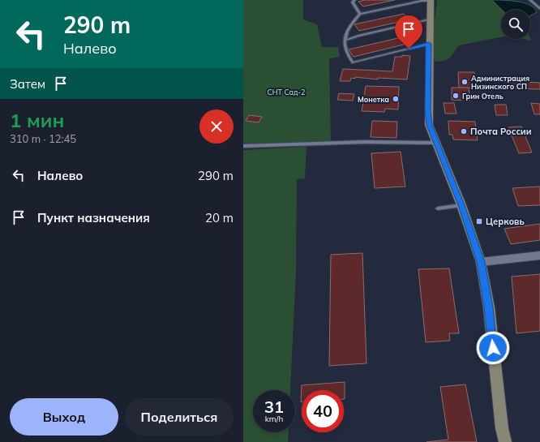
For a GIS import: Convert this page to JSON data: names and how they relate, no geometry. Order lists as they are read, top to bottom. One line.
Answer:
{"parks":["СНТ Сад-2"],"places":{"other":["Администрация Низинского СП","Грин Отель","Монетка","Почта России"],"transit":["Церковь"]},"page":{"turn":["290 m","Налево"],"then":"Затем","heading":["1 мин","310 m · 12:45"],"list":[{"name":"Налево","value":"290 m"},{"name":"Пункт назначения","value":"20 m"}],"speed":"31 km/h","limit":"40","buttons":["Выход","Поделиться"]}}
